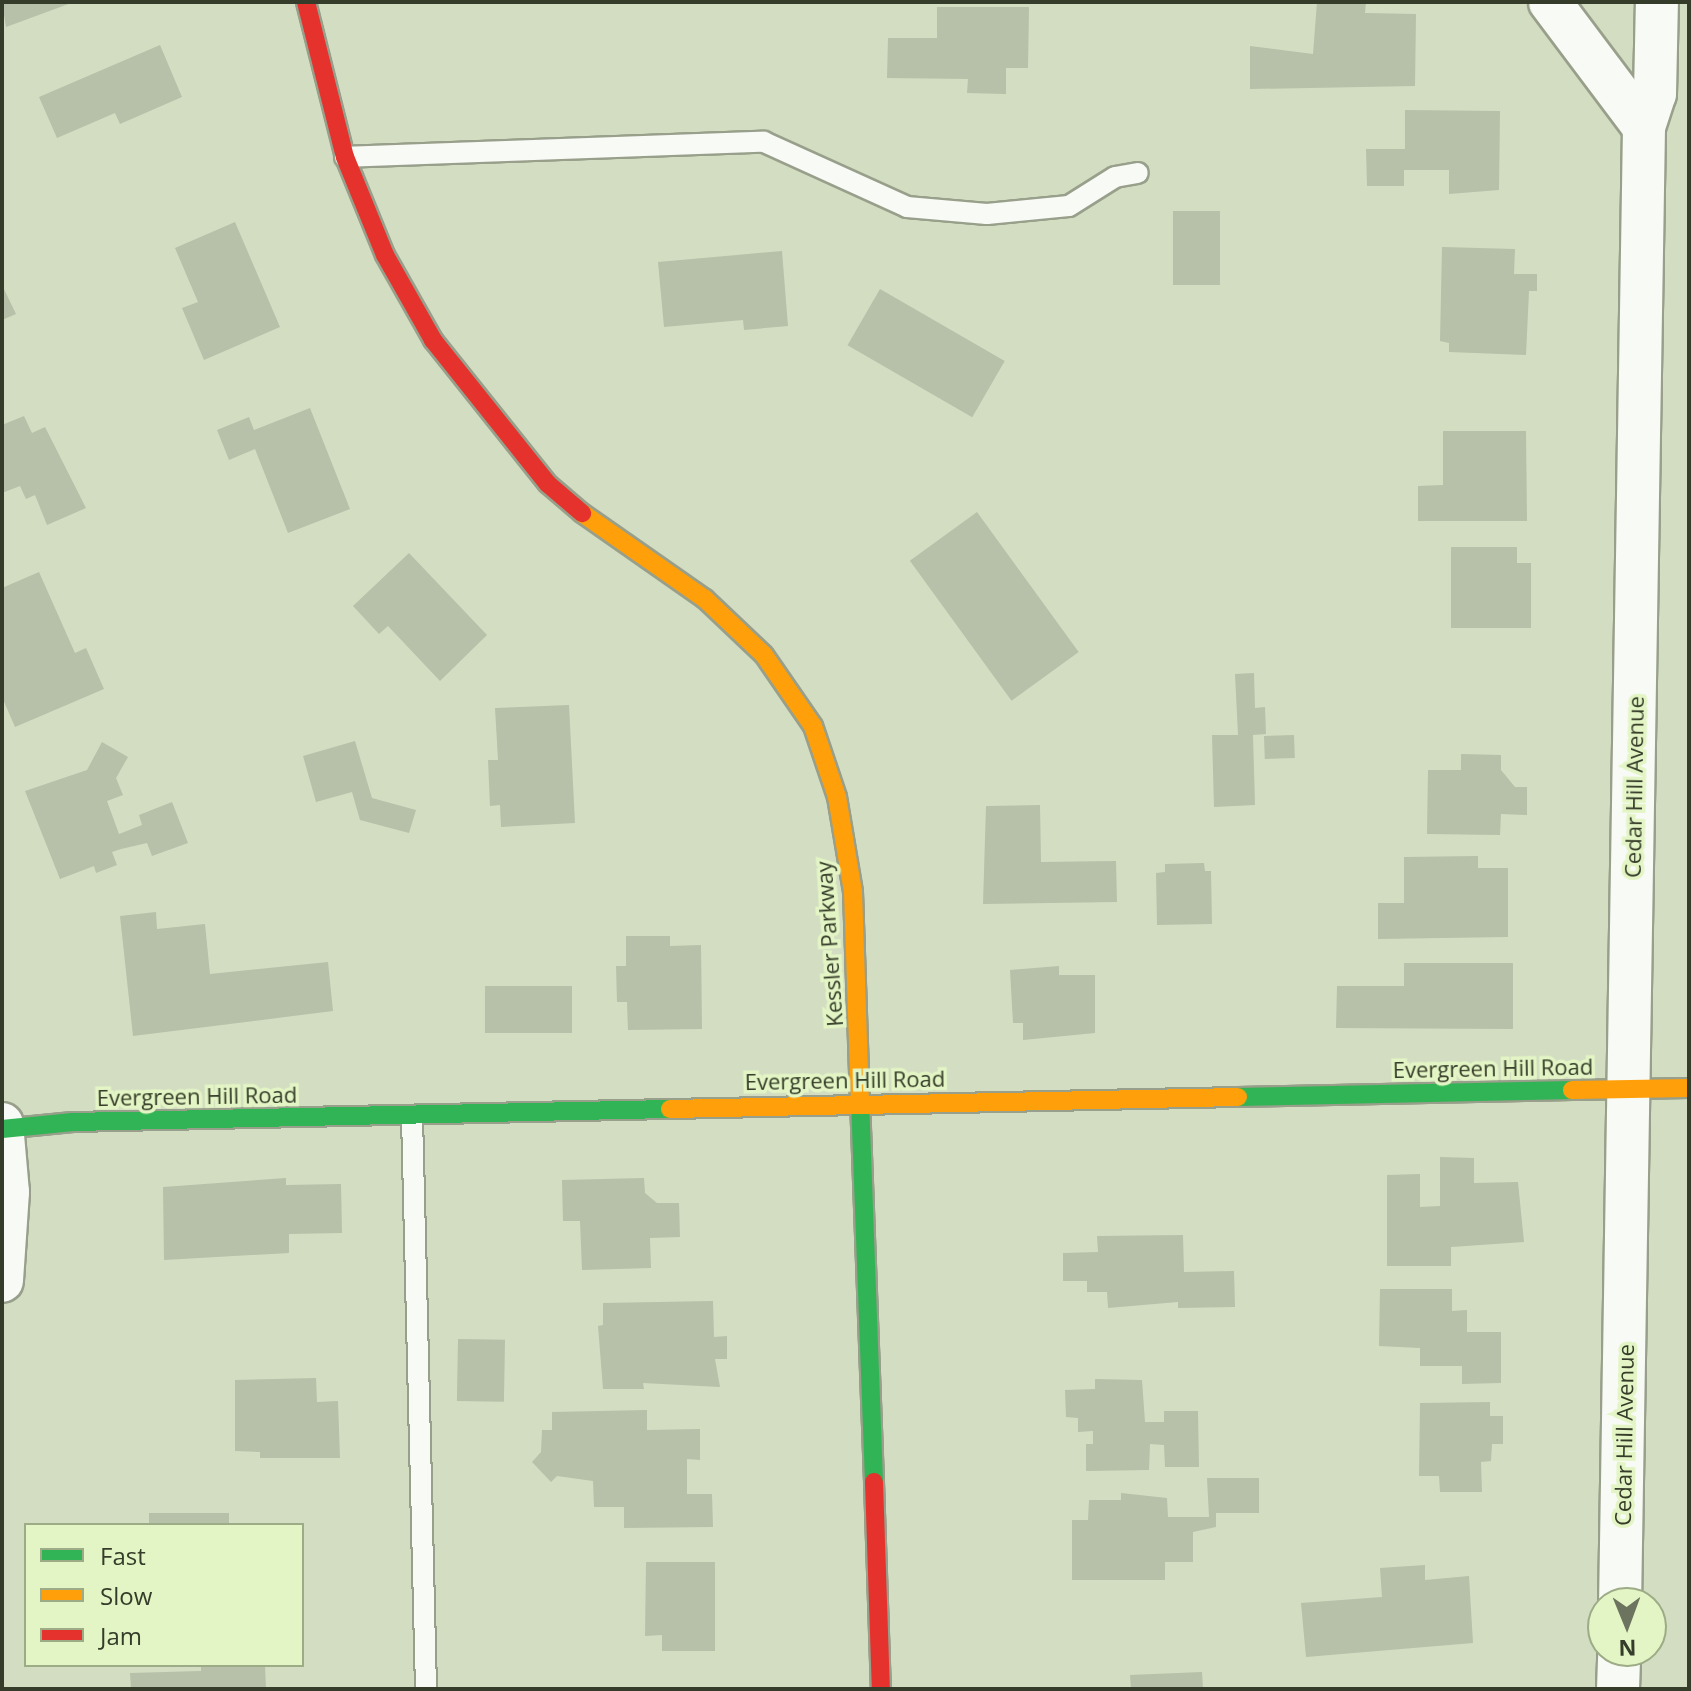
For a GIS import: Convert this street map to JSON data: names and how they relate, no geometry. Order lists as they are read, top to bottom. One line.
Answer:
{"streets":{"street":["Cedar Hill Avenue","Kessler Parkway","Evergreen Hill Road"]},"crossings":[["Cedar Hill Avenue","Evergreen Hill Road"],["Kessler Parkway","Evergreen Hill Road"]],"legend":["Fast","Slow","Jam"],"north":"bottom"}
